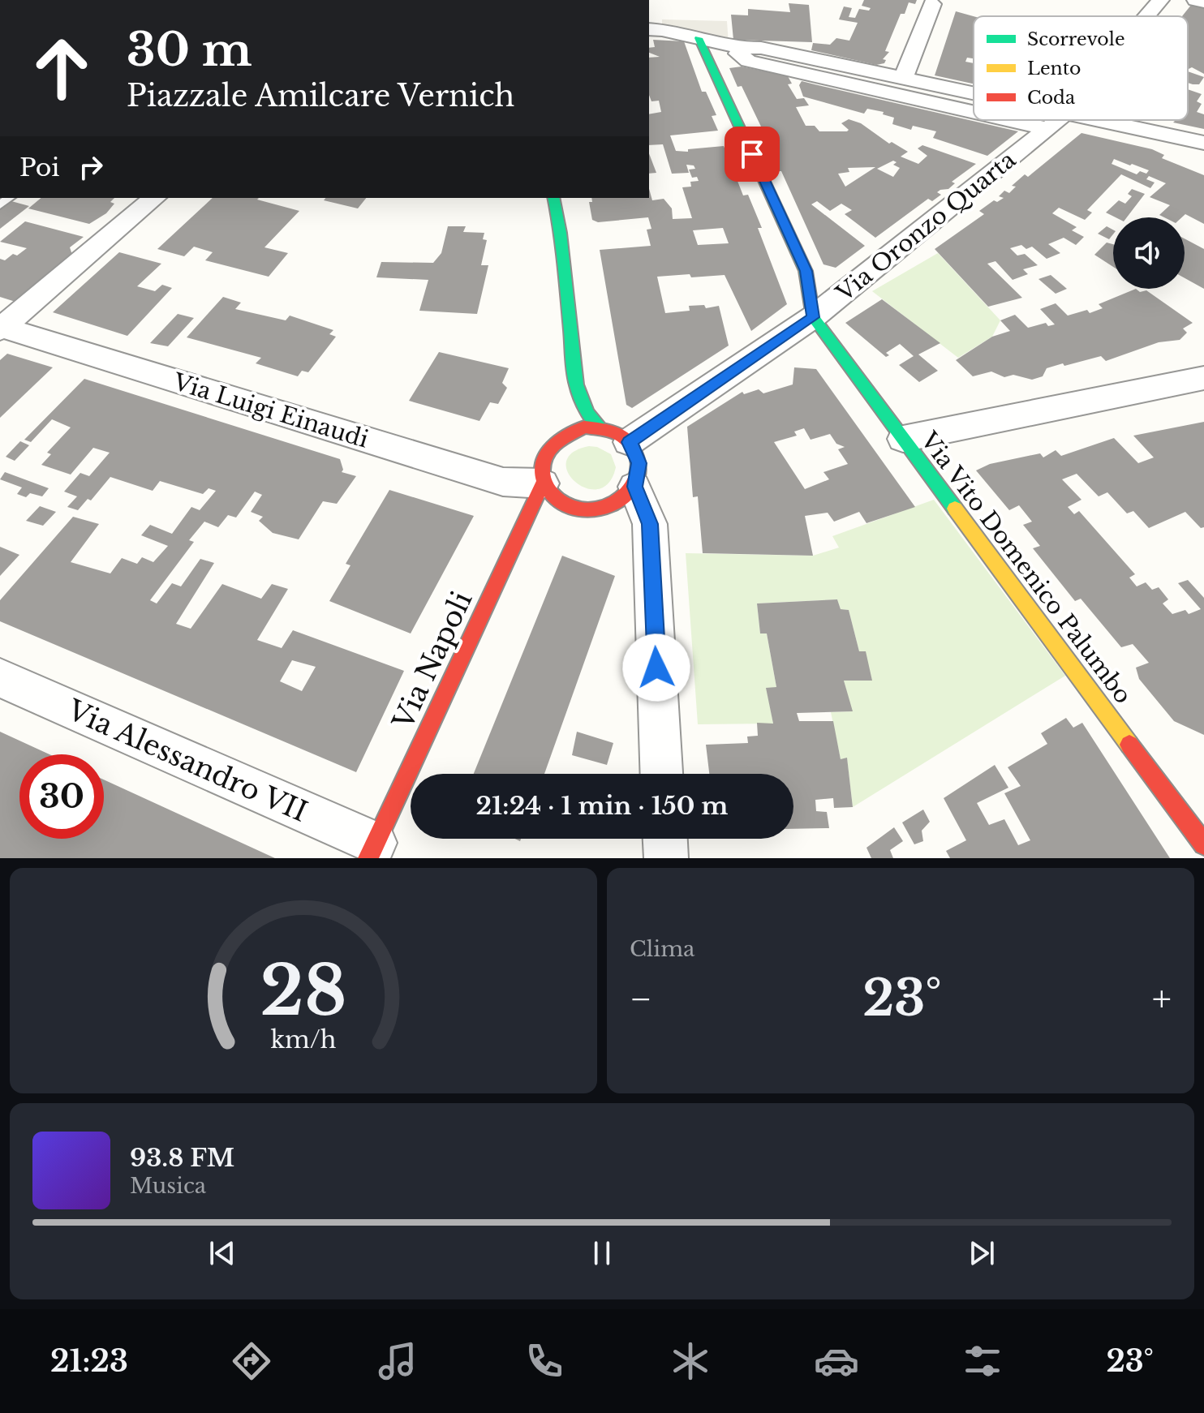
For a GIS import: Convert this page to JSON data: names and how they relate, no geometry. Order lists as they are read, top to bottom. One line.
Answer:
{"streets":{"street":["Via Oronzo Quarta","Via Luigi Einaudi","Via Vito Domenico Palumbo","Via Napoli","Via Alessandro VII"]},"crossings":[["Via Oronzo Quarta","Via Luigi Einaudi"],["Via Oronzo Quarta","Via Vito Domenico Palumbo"],["Via Oronzo Quarta","Via Napoli"],["Via Luigi Einaudi","Via Napoli"],["Via Napoli","Via Alessandro VII"]],"legend":["Scorrevole","Lento","Coda"],"page":{"turn":["30 m","Piazzale Amilcare Vernich"],"then":"Poi","limit":"30","trip":"21:24 · 1 min · 150 m","tile":"Clima","heat":["−","23°","+"],"song":["93.8 FM","Musica"],"tabs":["21:23","23°"],"gauge":["28","km/h"]}}
